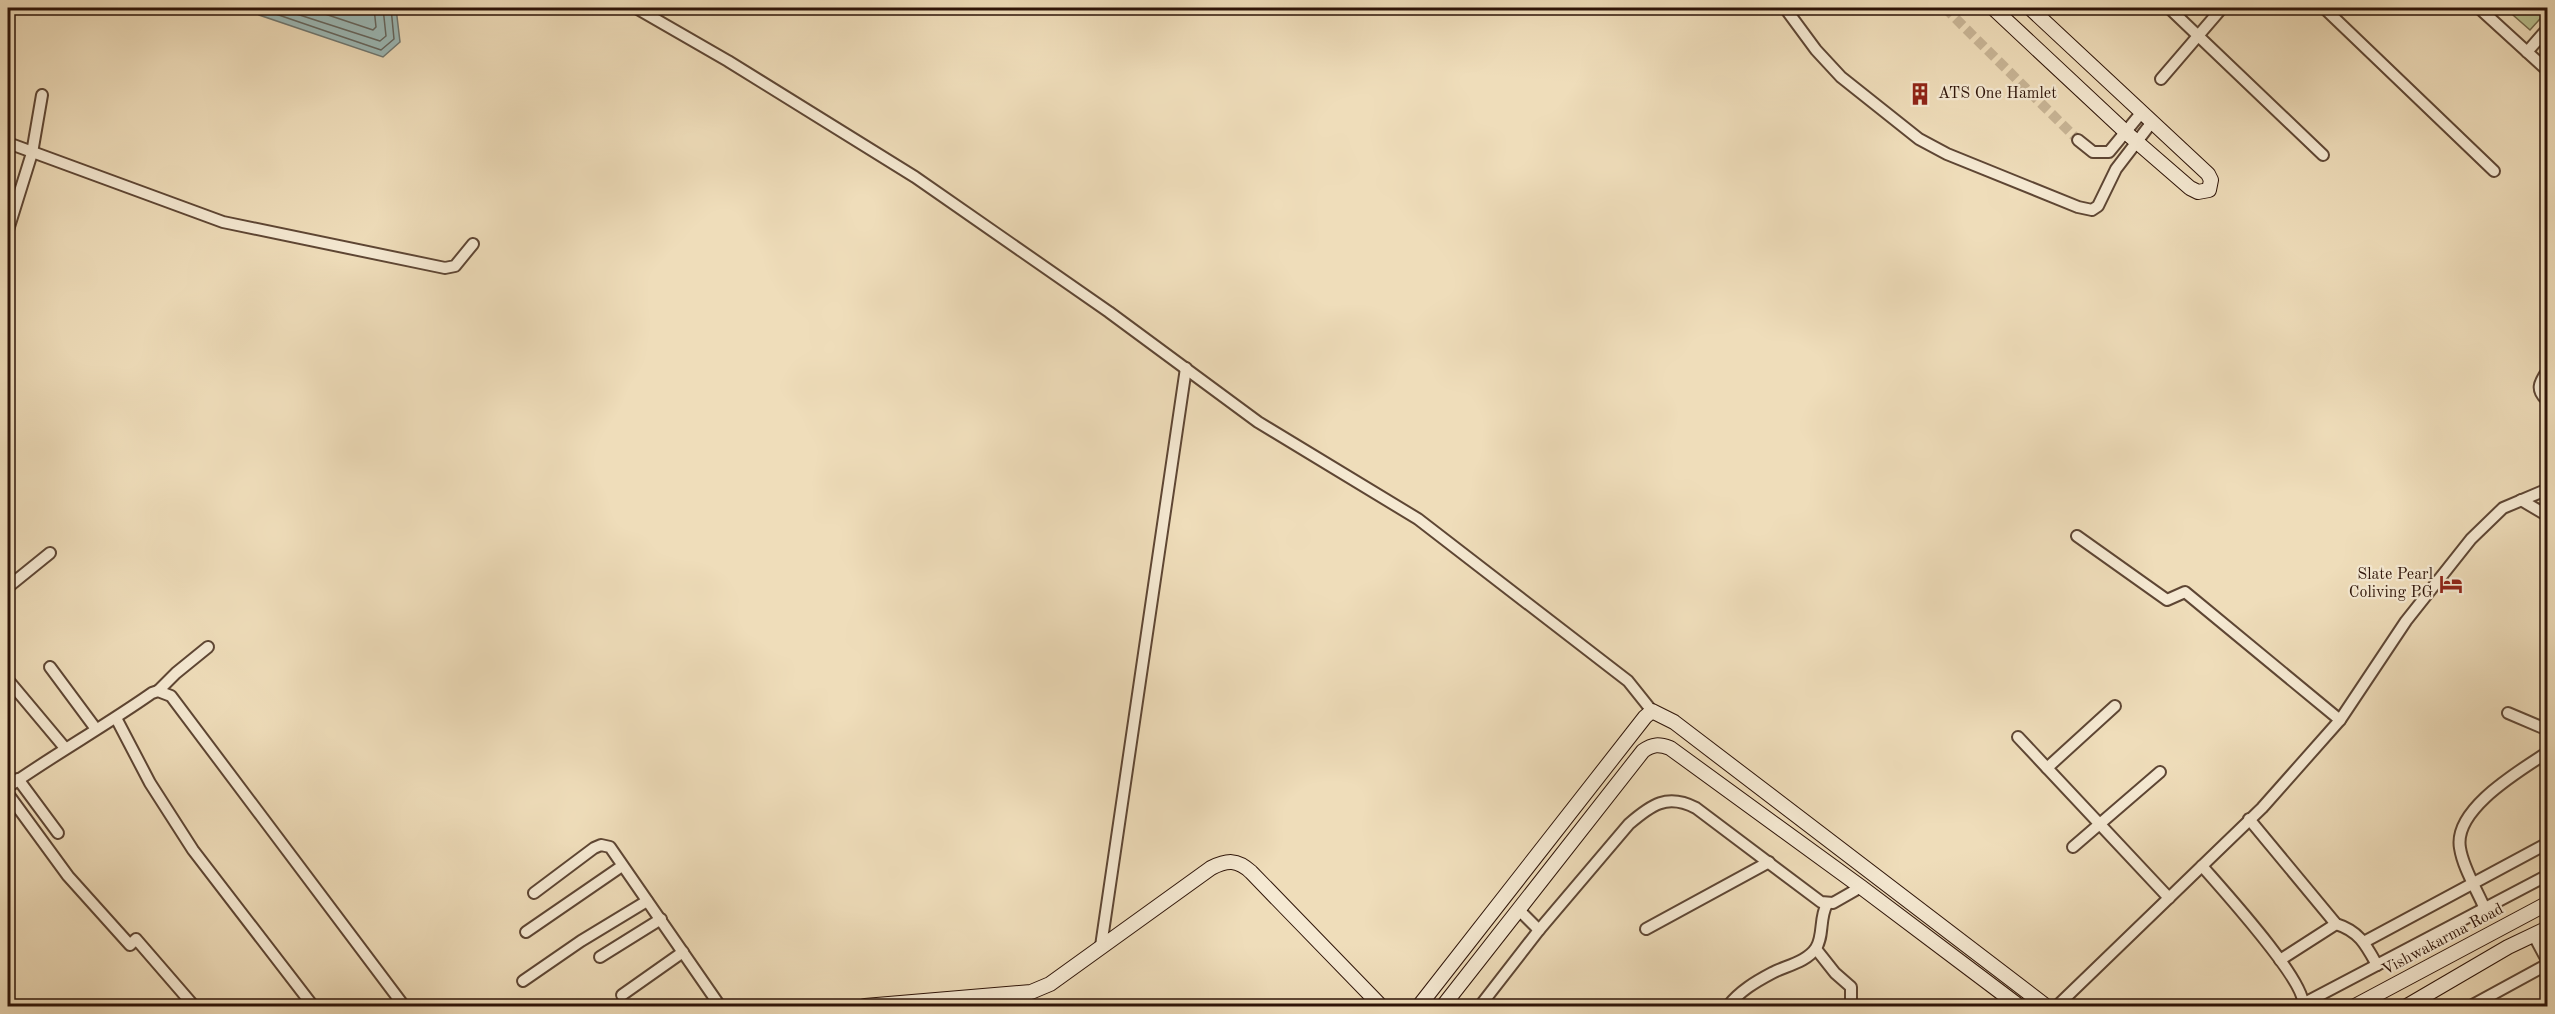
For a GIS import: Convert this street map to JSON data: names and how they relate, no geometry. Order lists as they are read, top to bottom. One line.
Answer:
{"streets":{"street":["Vishwakarma Road"]},"places":{"building":["ATS One Hamlet"],"hotel":["Slate Pearl Coliving PG"]}}
